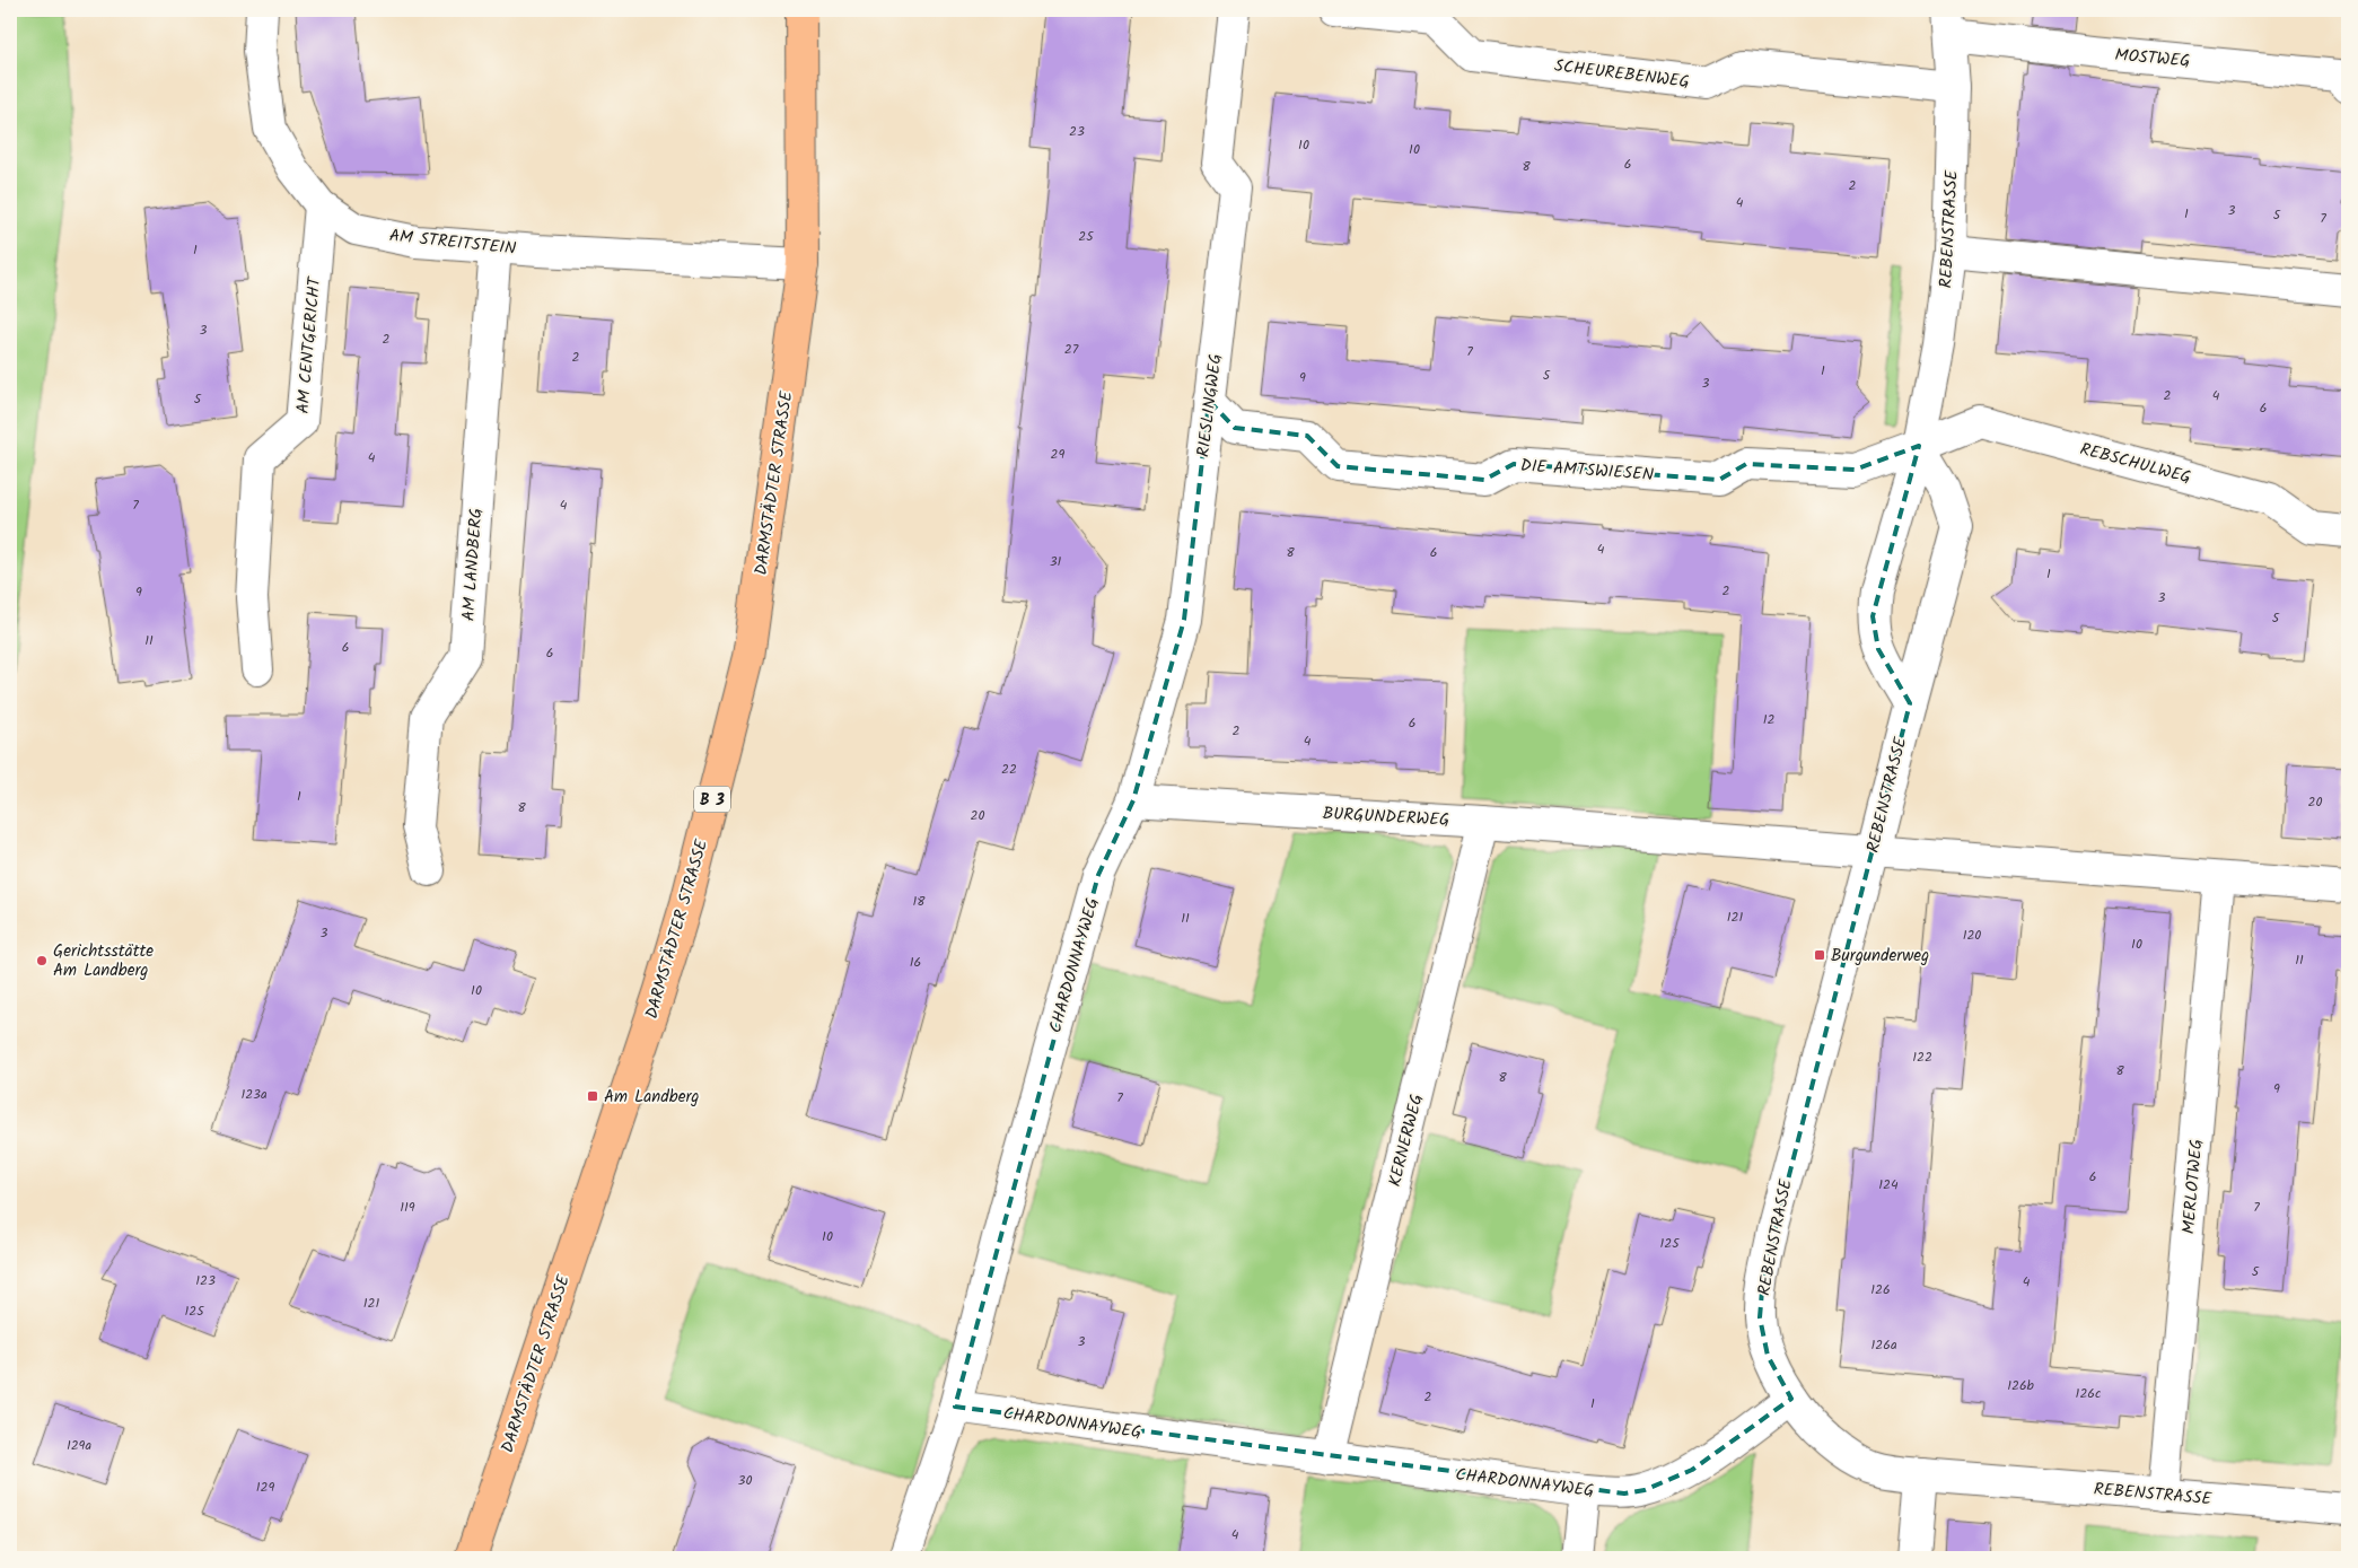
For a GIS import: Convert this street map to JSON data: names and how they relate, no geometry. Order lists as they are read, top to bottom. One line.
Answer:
{"streets":{"main road":["DARMSTÄDTER STRASSE","B 3"],"street":["MOSTWEG","SCHEUREBENWEG","REBENSTRASSE","AM STREITSTEIN","AM CENTGERICHT","RIESLINGWEG","REBSCHULWEG","DIE AMTSWIESEN","AM LANDBERG","BURGUNDERWEG","CHARDONNAYWEG","KERNERWEG","MERLOTWEG"]},"crossings":[["MOSTWEG","REBENSTRASSE"],["SCHEUREBENWEG","REBENSTRASSE"],["REBENSTRASSE","REBSCHULWEG"],["REBENSTRASSE","DIE AMTSWIESEN"],["REBENSTRASSE","BURGUNDERWEG"],["REBENSTRASSE","CHARDONNAYWEG"],["REBENSTRASSE","MERLOTWEG"],["AM STREITSTEIN","AM CENTGERICHT"],["AM STREITSTEIN","DARMSTÄDTER STRASSE"],["AM STREITSTEIN","AM LANDBERG"],["RIESLINGWEG","DIE AMTSWIESEN"],["RIESLINGWEG","BURGUNDERWEG"],["RIESLINGWEG","CHARDONNAYWEG"],["REBSCHULWEG","DIE AMTSWIESEN"],["BURGUNDERWEG","CHARDONNAYWEG"],["BURGUNDERWEG","KERNERWEG"],["BURGUNDERWEG","MERLOTWEG"],["CHARDONNAYWEG","KERNERWEG"]],"places":{"transit":["Burgunderweg","Am Landberg"],"other":["Gerichtsstätte Am Landberg"]},"house_numbers":["23","10","10","6","8","2","4","3","1","5","7","25","1","3","2","27","7","2","1","5","9","3","2","4","5","6","29","4","7","4","4","8","6","31","1","2","9","3","5","11","6","6","12","6","2","4","22","1","20","8","20","18","121","11","3","120","10","11","16","10","122","8","8","9","123a","7","6","124","119","7","10","125","5","123","4","126","121","125","3","126a","126b","126c","2","1","129a","30","129","4"]}
